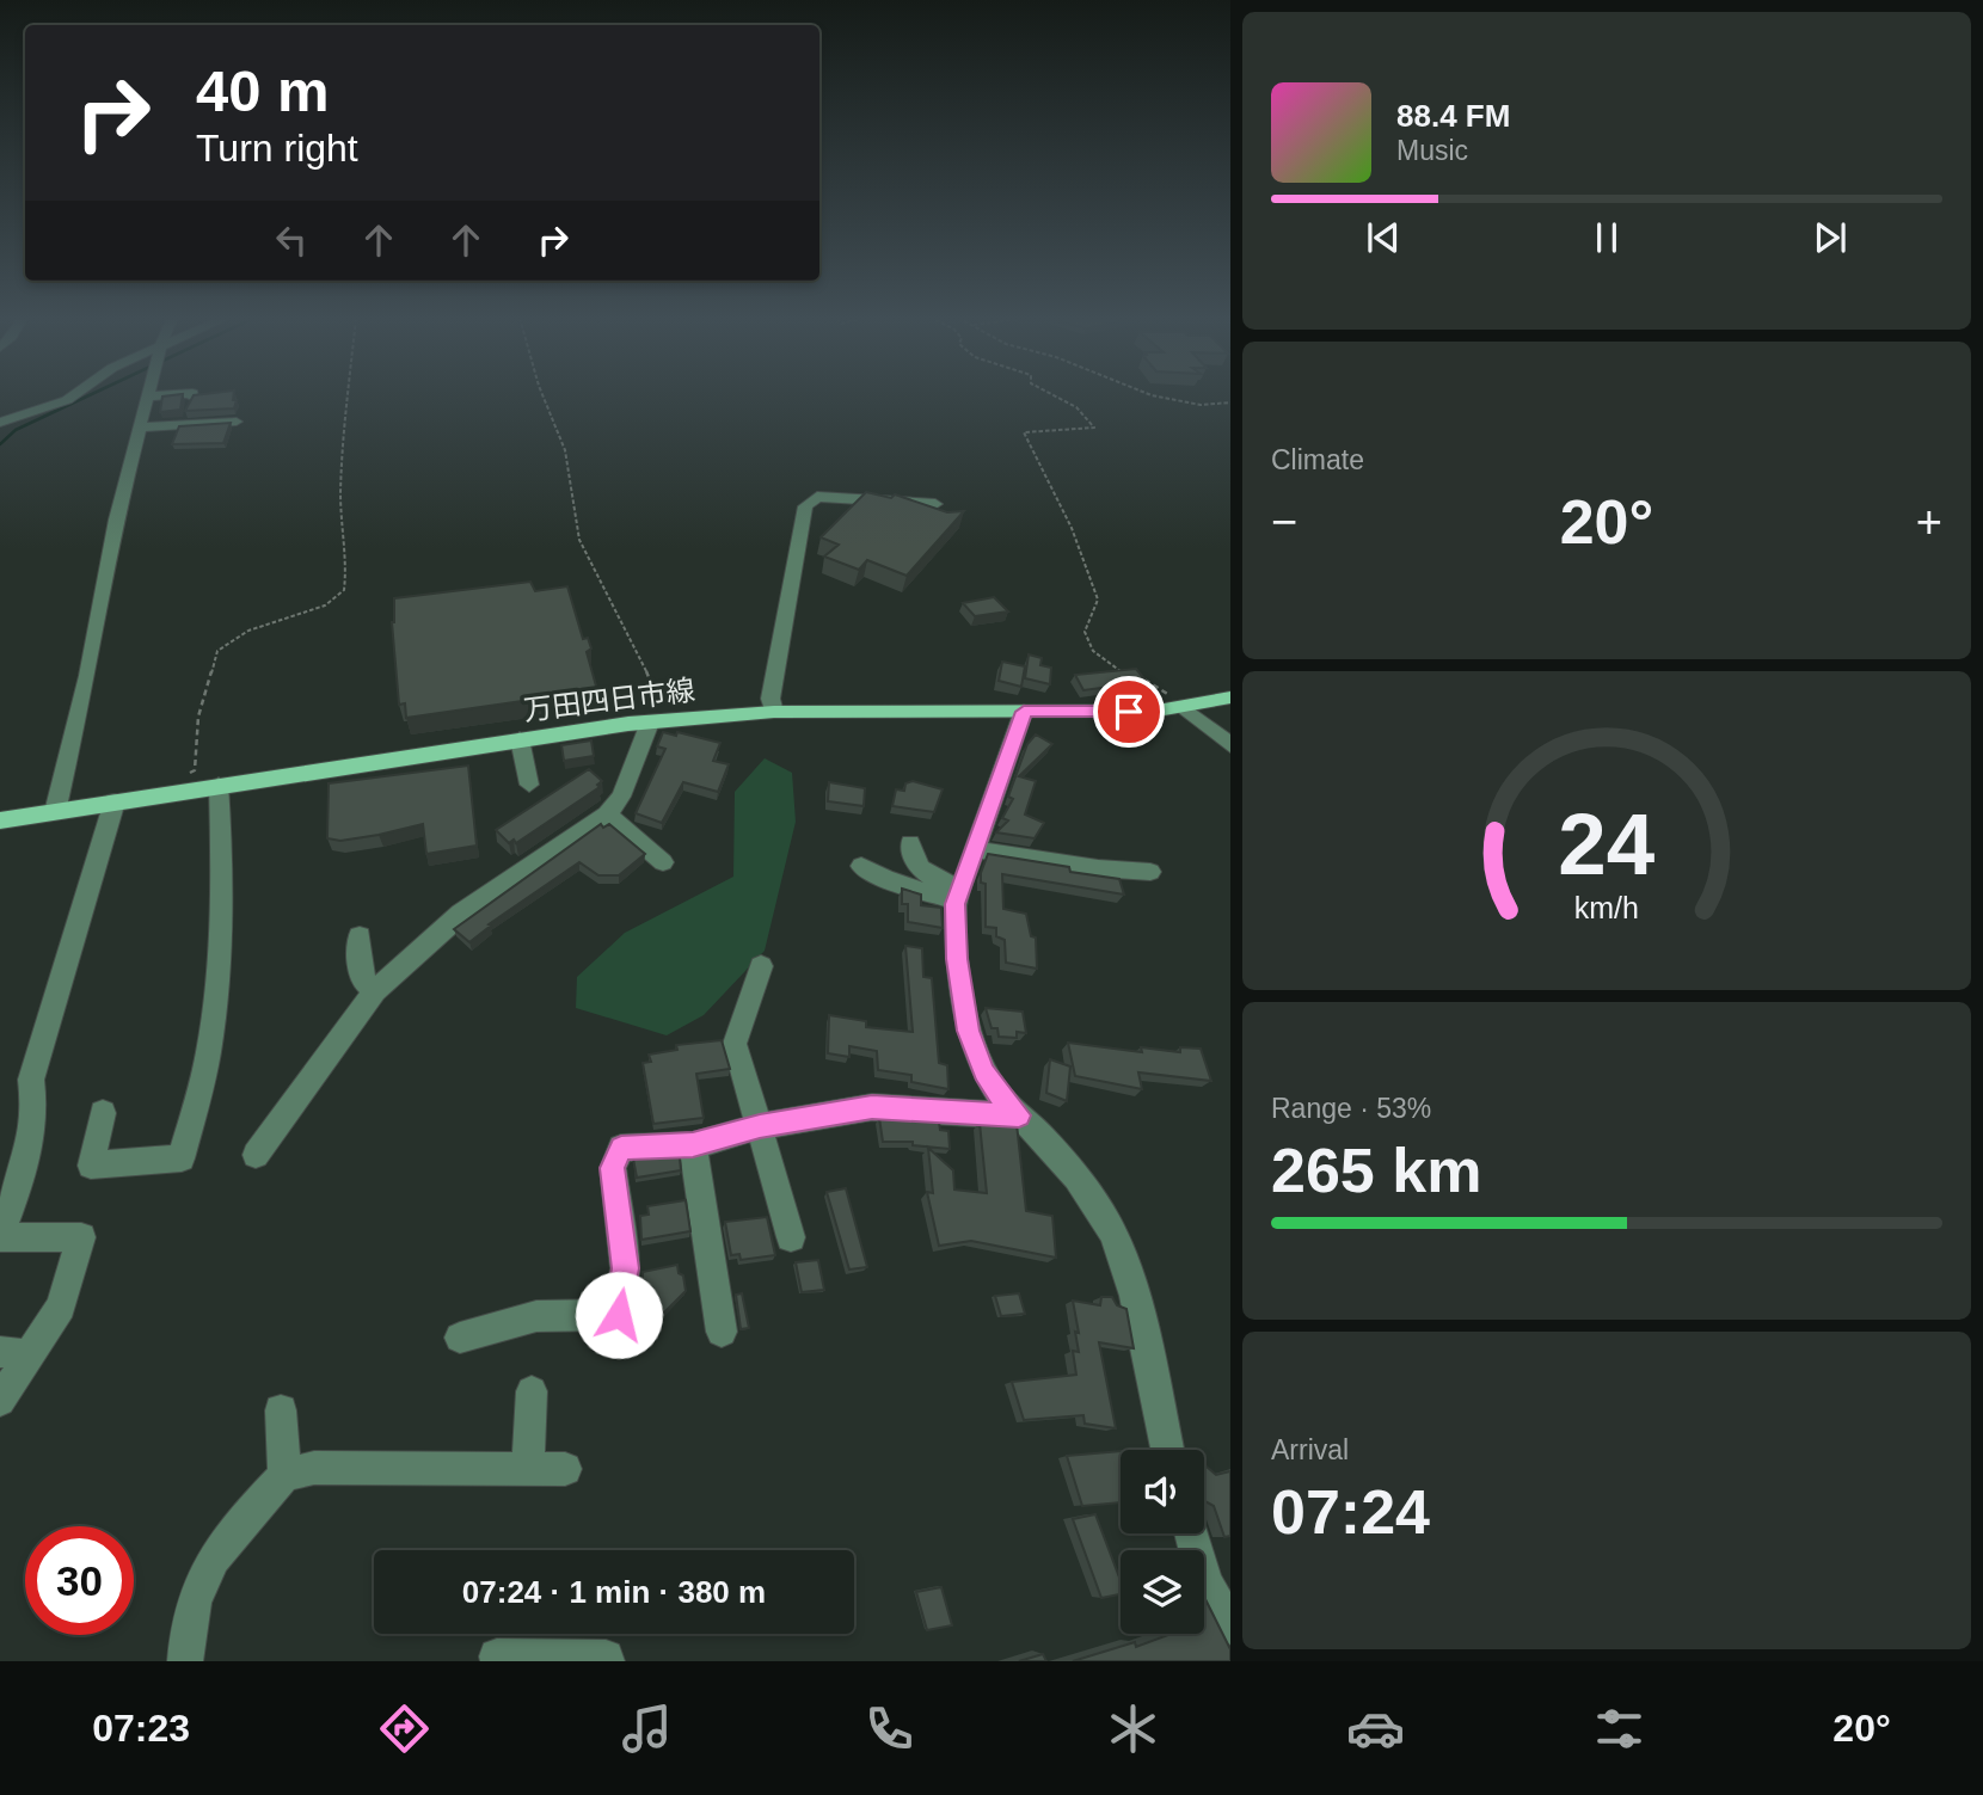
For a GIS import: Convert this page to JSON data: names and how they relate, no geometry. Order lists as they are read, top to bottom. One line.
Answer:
{"streets":{"main road":["万田四日市線"]},"page":{"turn":["40 m","Turn right"],"song":["88.4 FM","Music"],"tile":["Climate",["Range · 53%","265 km"],["Arrival","07:24"]],"heat":["−","20°","+"],"limit":"30","trip":"07:24 · 1 min · 380 m","tabs":["07:23","20°"],"gauge":["24","km/h"]}}
